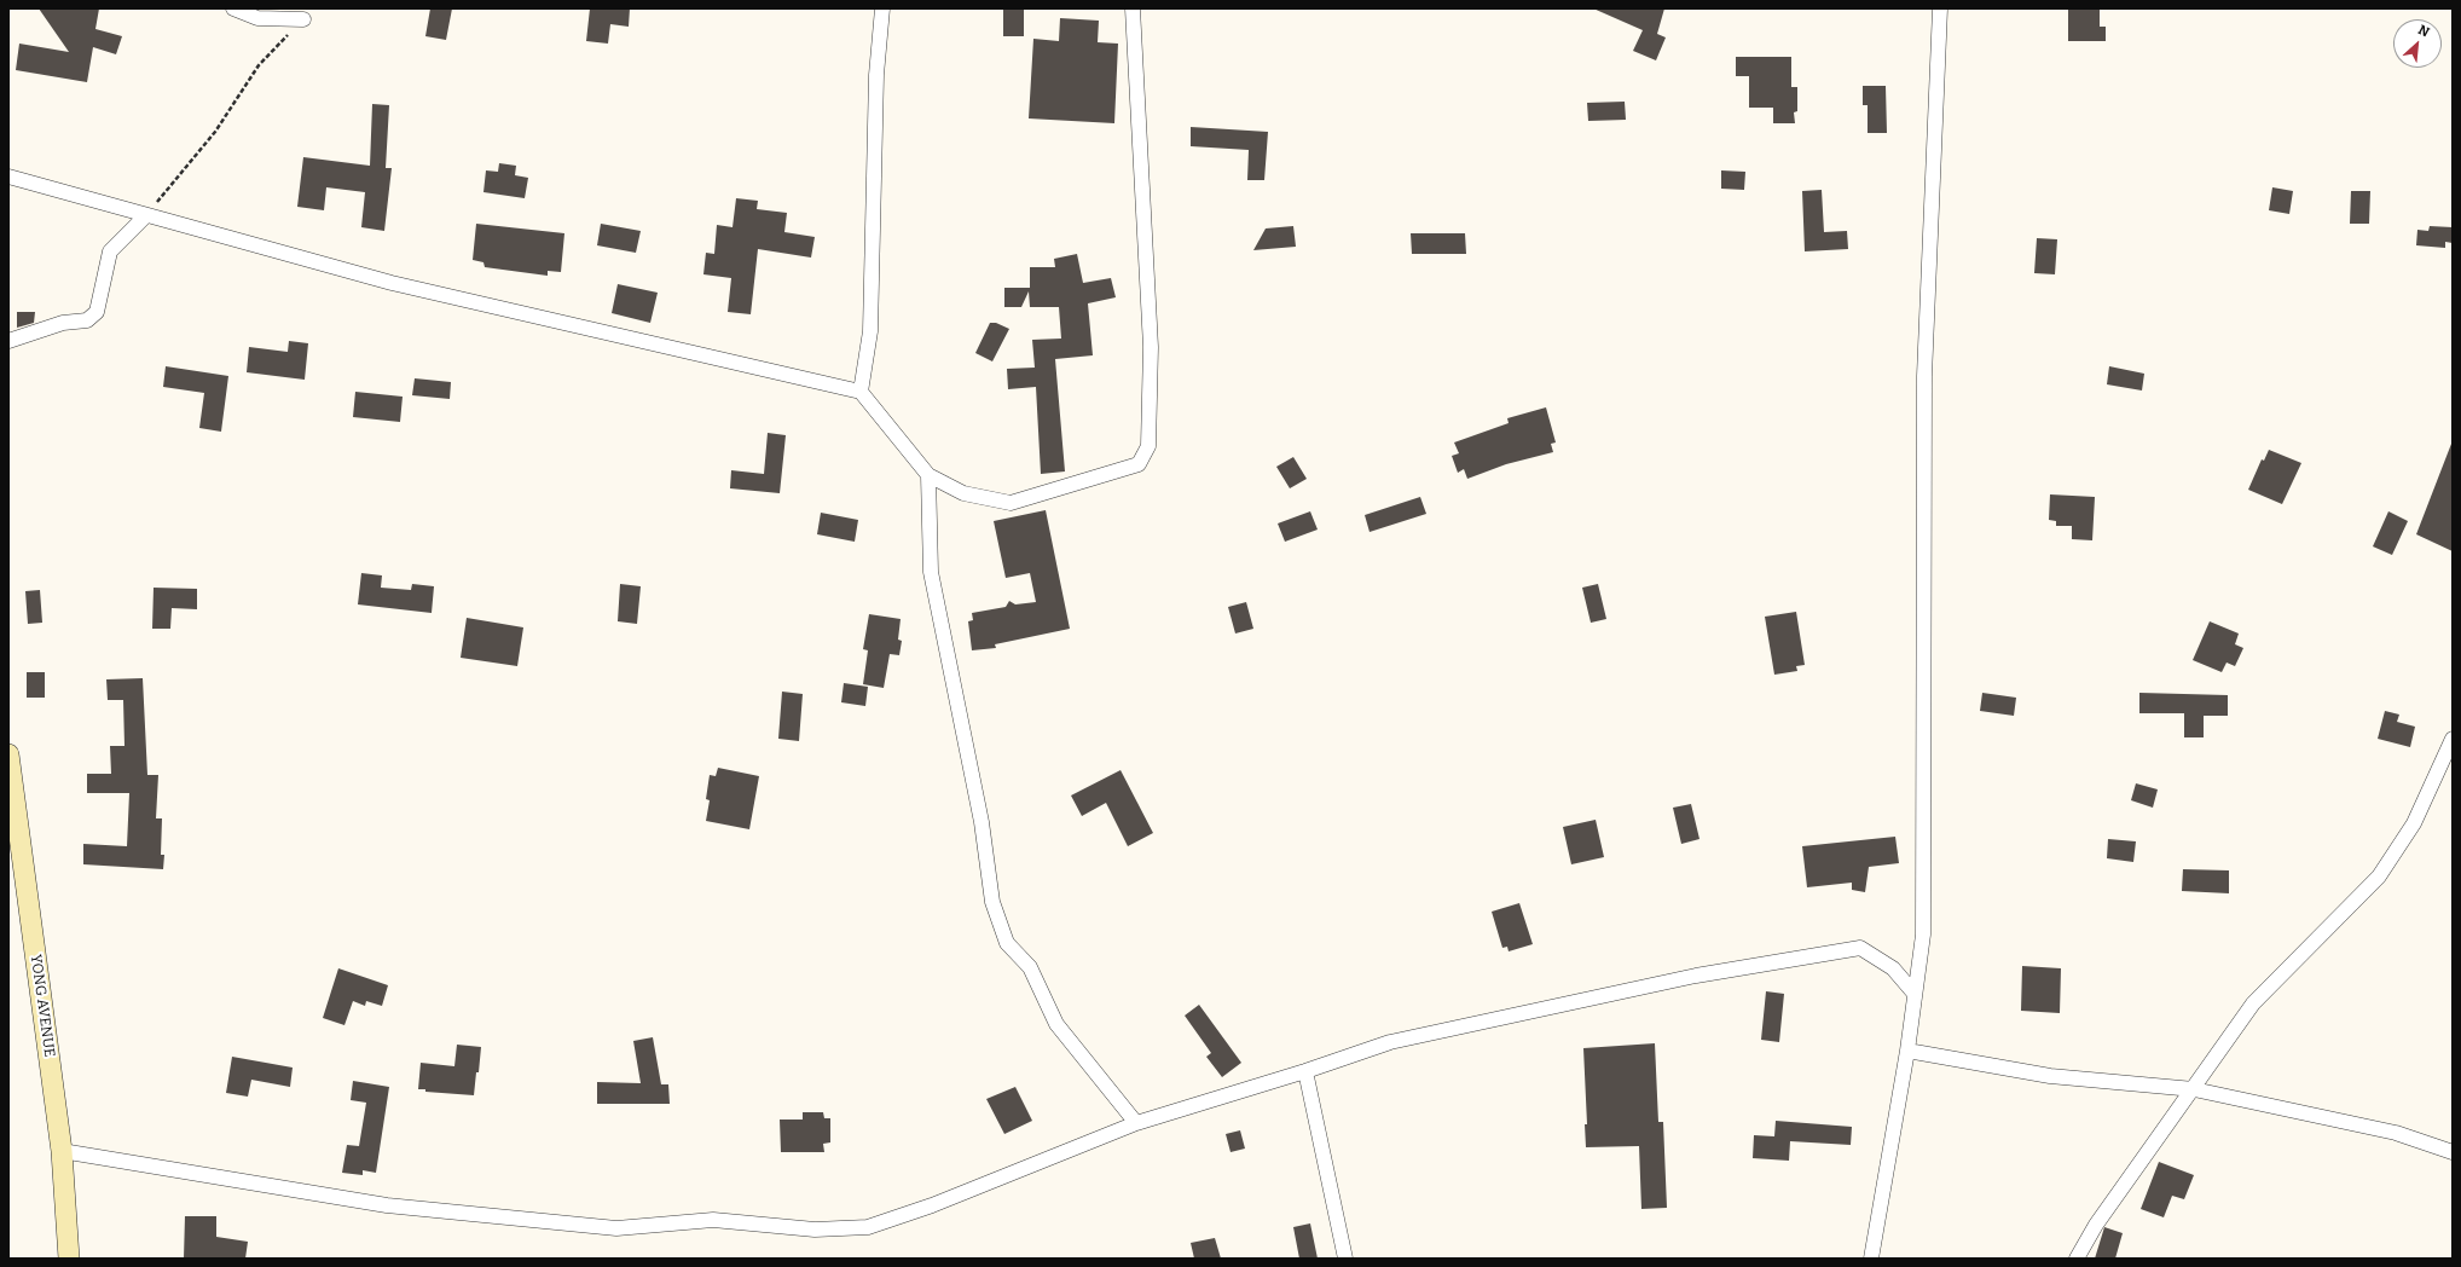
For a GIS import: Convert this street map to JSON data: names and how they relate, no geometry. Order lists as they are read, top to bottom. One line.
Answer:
{"streets":{"street":["YONG AVENUE"]},"north":"top right"}
